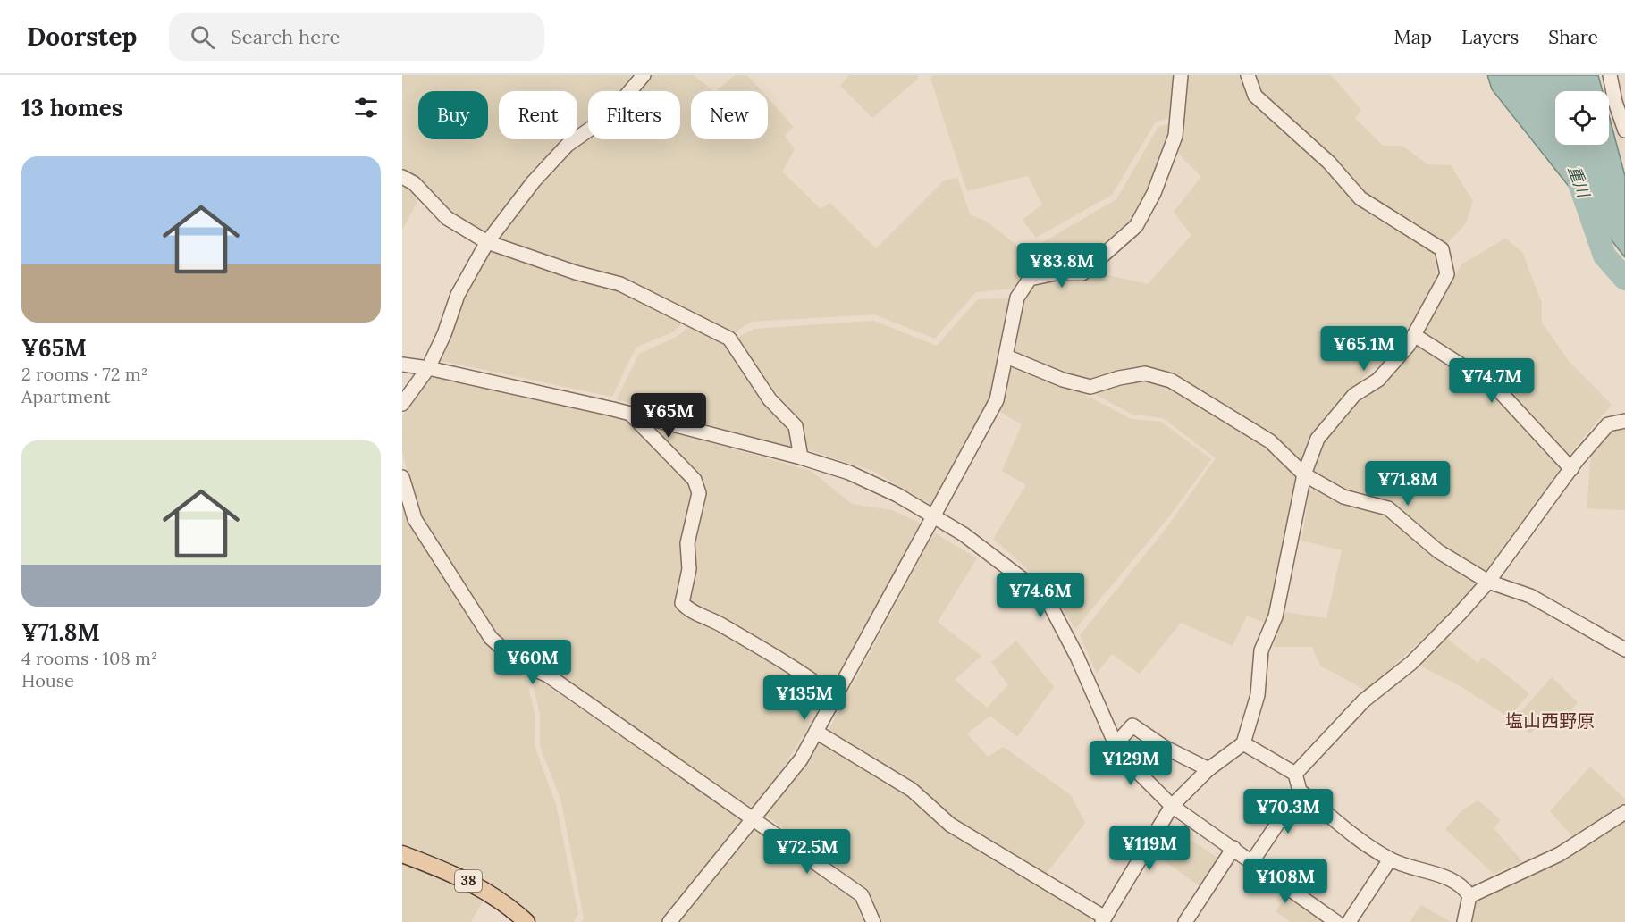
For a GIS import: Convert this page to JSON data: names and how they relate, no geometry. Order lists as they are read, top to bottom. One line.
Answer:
{"streets":{"main road":["38"]},"districts":["塩山西野原"],"water":["重川"],"page":{"header":"Doorstep","search":"Search here","nav":["Map","Layers","Share"],"heading":"13 homes","chip":["Buy","Rent","Filters","New"],"list":[{"name":"¥65M","note":"2 rooms · 72 m² · Apartment"},{"name":"¥71.8M","note":"4 rooms · 108 m² · House"}],"price":["¥83.8M","¥65.1M","¥74.7M","¥65M","¥71.8M","¥74.6M","¥60M","¥135M","¥129M","¥70.3M","¥119M","¥72.5M","¥108M"]}}
